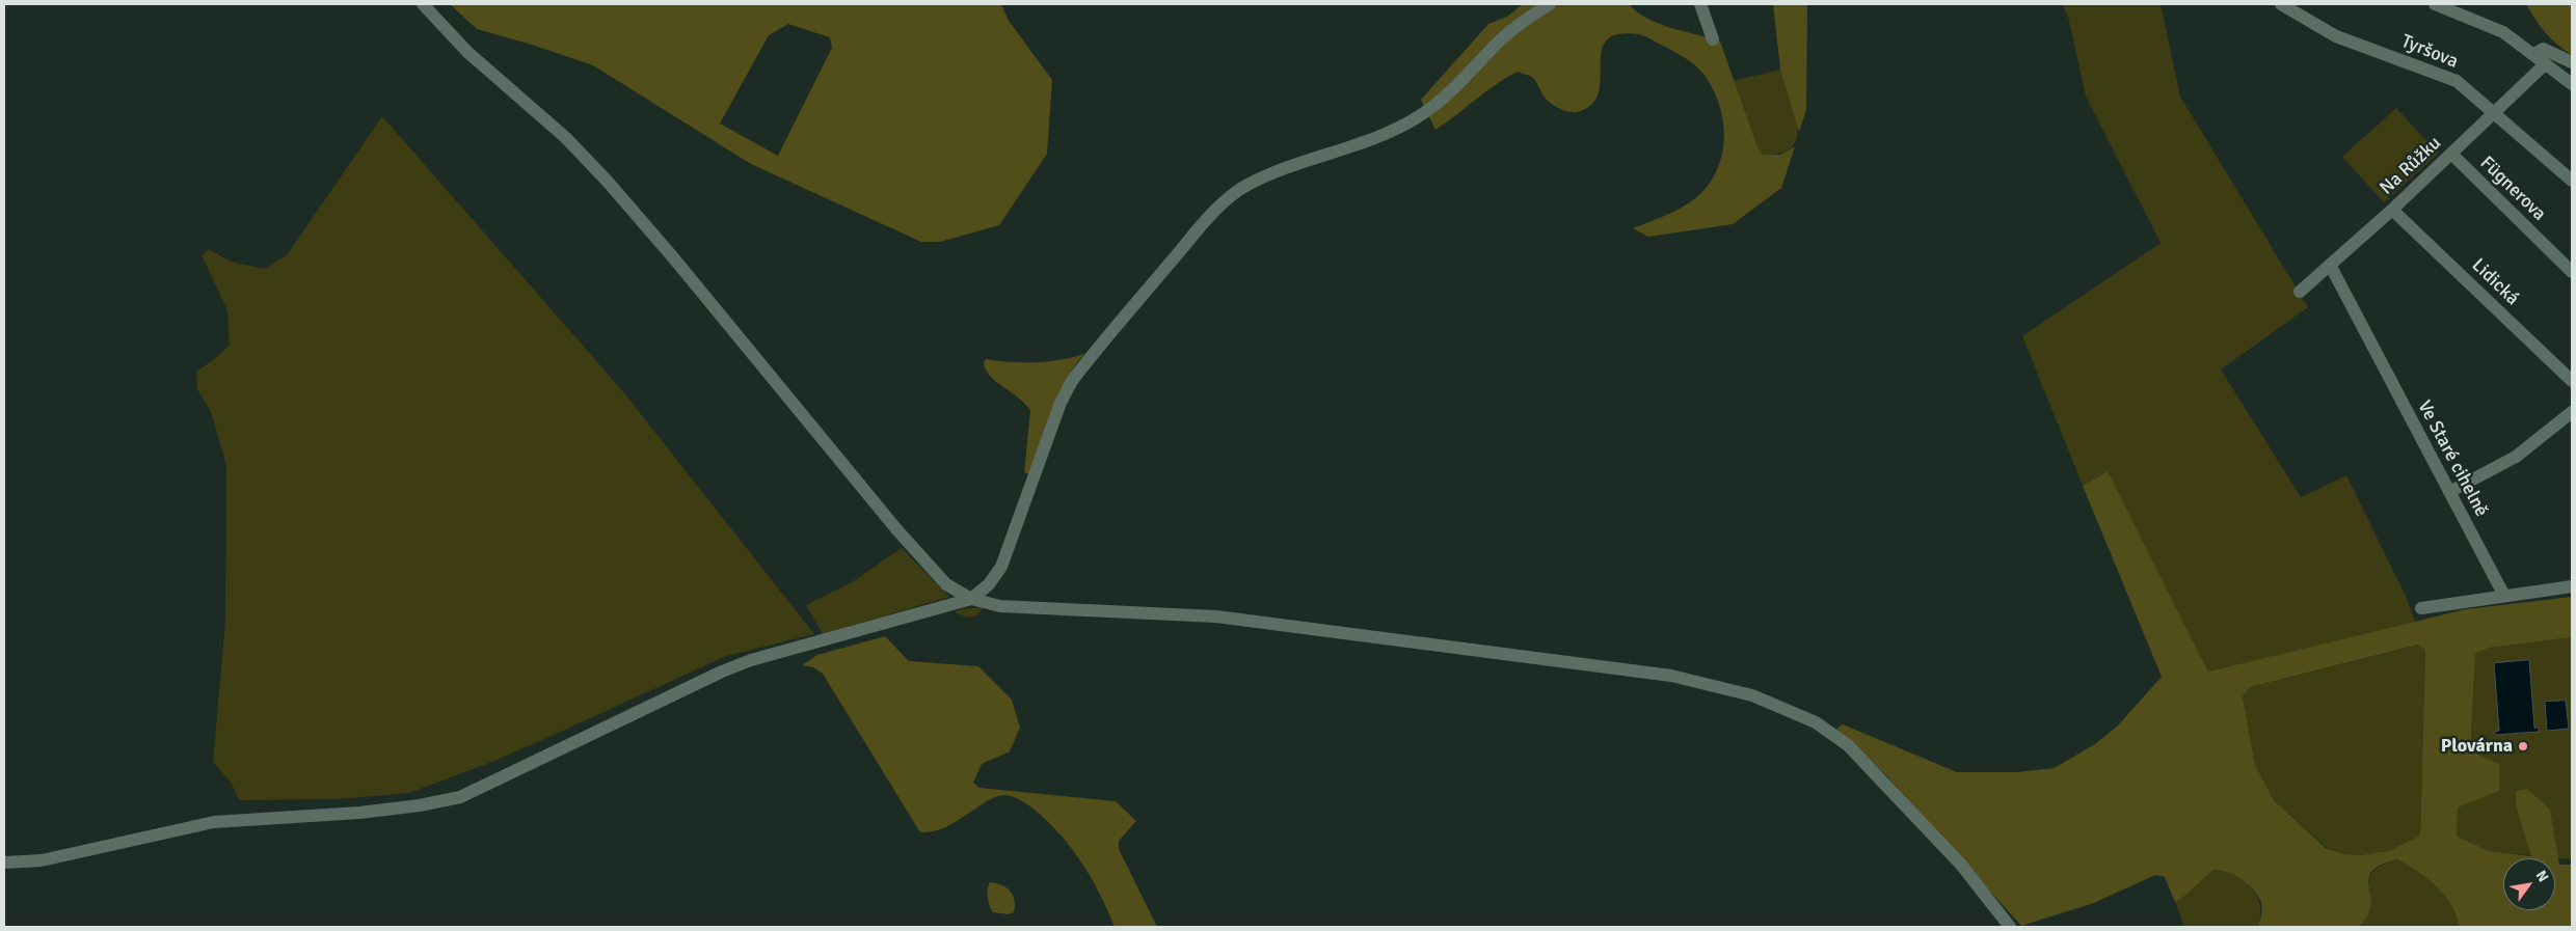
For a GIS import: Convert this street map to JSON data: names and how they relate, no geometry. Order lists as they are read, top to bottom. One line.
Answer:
{"streets":{"street":["Tyršova","Na Růžku","Fügnerova","Lidická","Ve Staré cihelně"]},"crossings":[["Tyršova","Na Růžku"],["Na Růžku","Fügnerova"],["Na Růžku","Lidická"],["Na Růžku","Ve Staré cihelně"]],"places":["Plovárna"],"north":"top right"}
